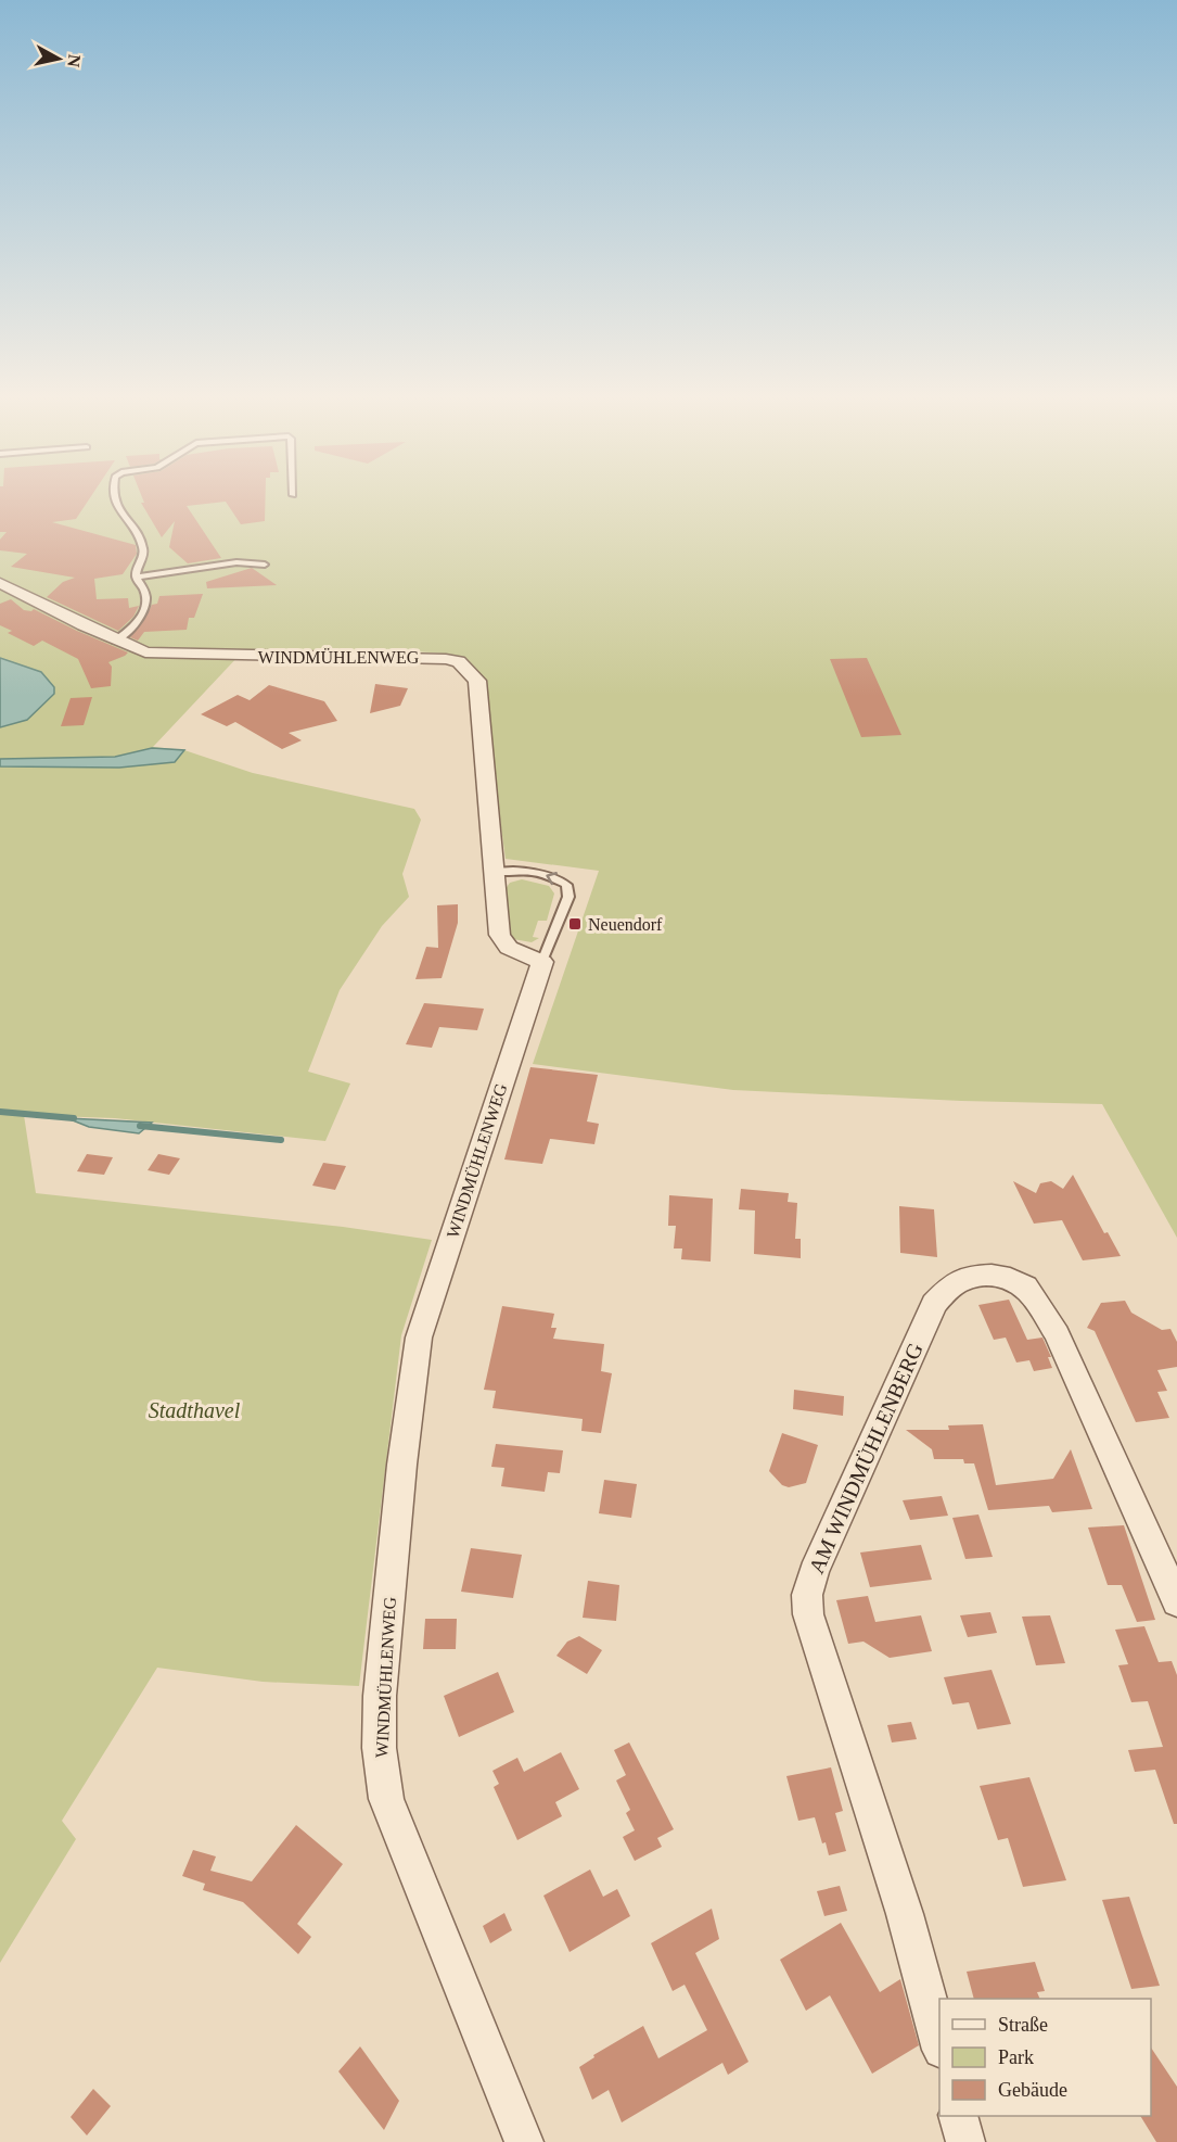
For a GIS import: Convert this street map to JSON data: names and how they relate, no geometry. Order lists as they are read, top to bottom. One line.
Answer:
{"streets":{"street":["WINDMÜHLENWEG","AM WINDMÜHLENBERG"]},"parks":["Stadthavel"],"places":{"transit":["Neuendorf"]},"legend":["Straße","Park","Gebäude"],"north":"right"}
